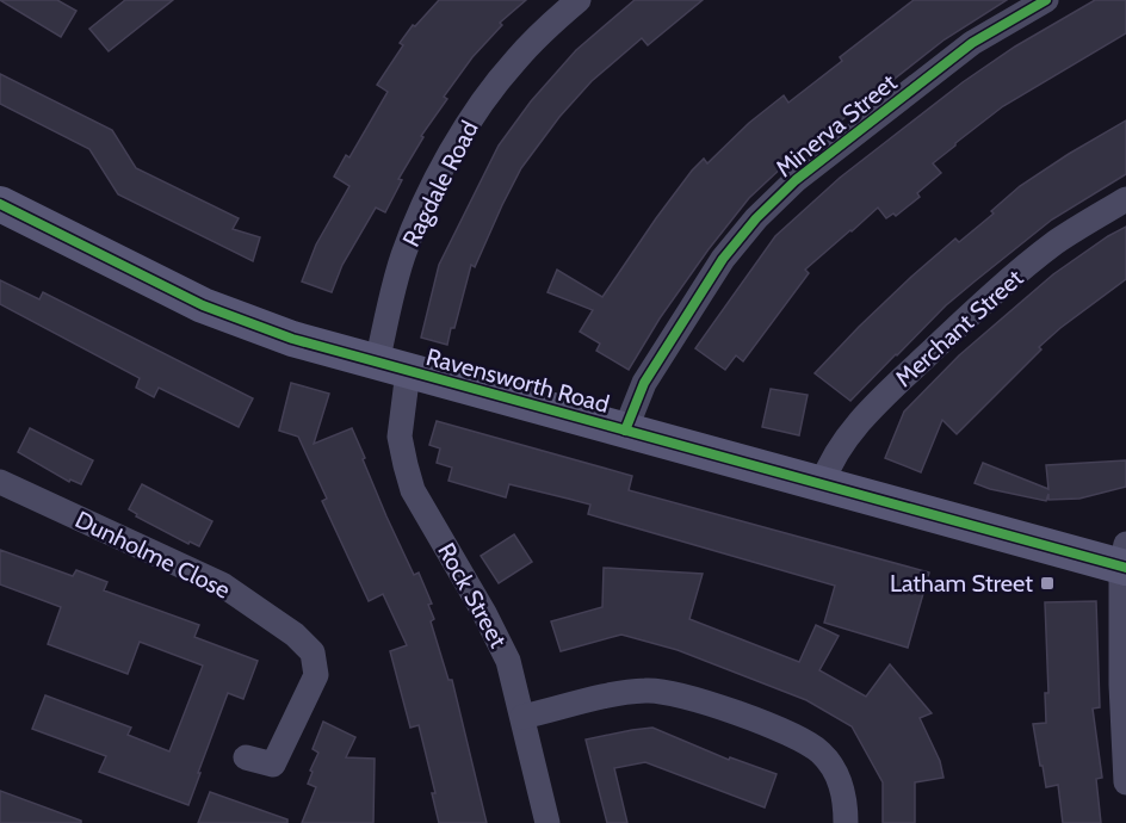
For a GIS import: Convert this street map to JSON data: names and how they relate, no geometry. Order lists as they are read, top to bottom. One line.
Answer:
{"streets":{"street":["Minerva Street","Ragdale Road","Merchant Street","Ravensworth Road","Dunholme Close","Rock Street"]},"crossings":[["Minerva Street","Ravensworth Road"],["Ragdale Road","Ravensworth Road"],["Ragdale Road","Rock Street"],["Merchant Street","Ravensworth Road"],["Ravensworth Road","Rock Street"]],"places":{"transit":["Latham Street"]}}
